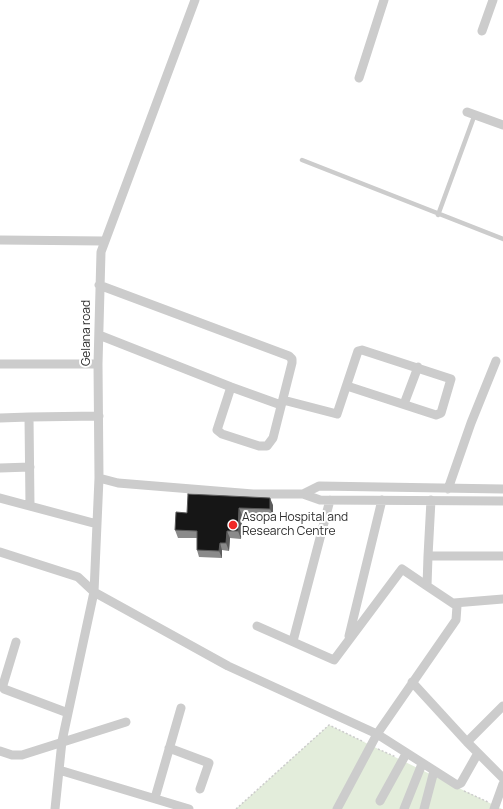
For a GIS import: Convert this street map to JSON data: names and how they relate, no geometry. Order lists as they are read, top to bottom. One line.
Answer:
{"streets":{"street":["Gelana road"]},"places":["Asopa Hospital and Research Centre"]}
